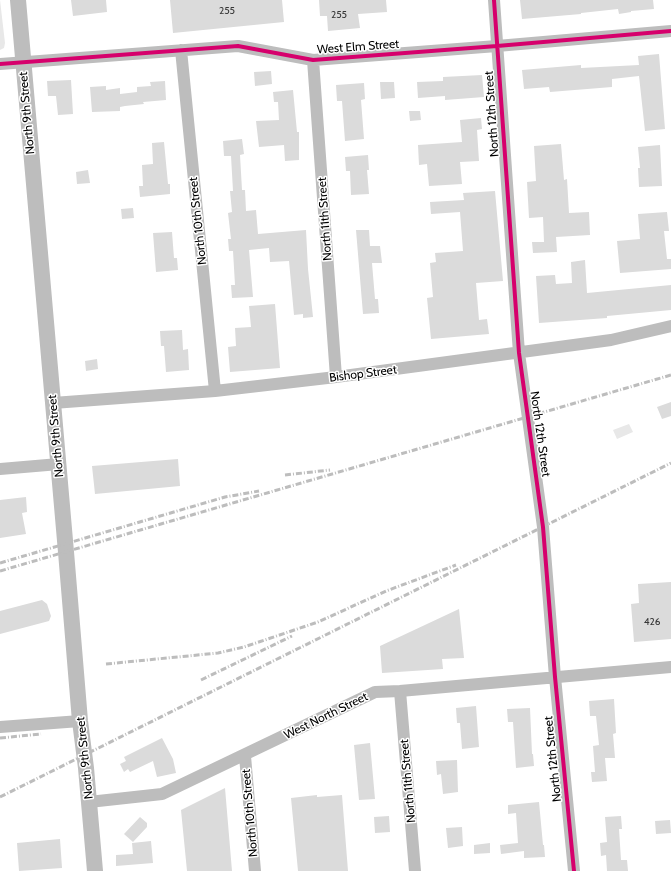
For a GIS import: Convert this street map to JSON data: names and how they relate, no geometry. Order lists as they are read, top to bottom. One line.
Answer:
{"streets":{"main road":["North 9th Street"],"street":["West Elm Street","North 12th Street","North 11th Street","North 10th Street","Bishop Street","West North Street"]},"crossings":[["West Elm Street","North 9th Street"],["West Elm Street","North 12th Street"],["West Elm Street","North 11th Street"],["West Elm Street","North 10th Street"],["North 9th Street","Bishop Street"],["North 9th Street","West North Street"],["North 12th Street","Bishop Street"],["North 12th Street","West North Street"],["North 11th Street","Bishop Street"],["North 11th Street","West North Street"],["North 10th Street","Bishop Street"],["North 10th Street","West North Street"]],"house_numbers":["255","255","426"]}
